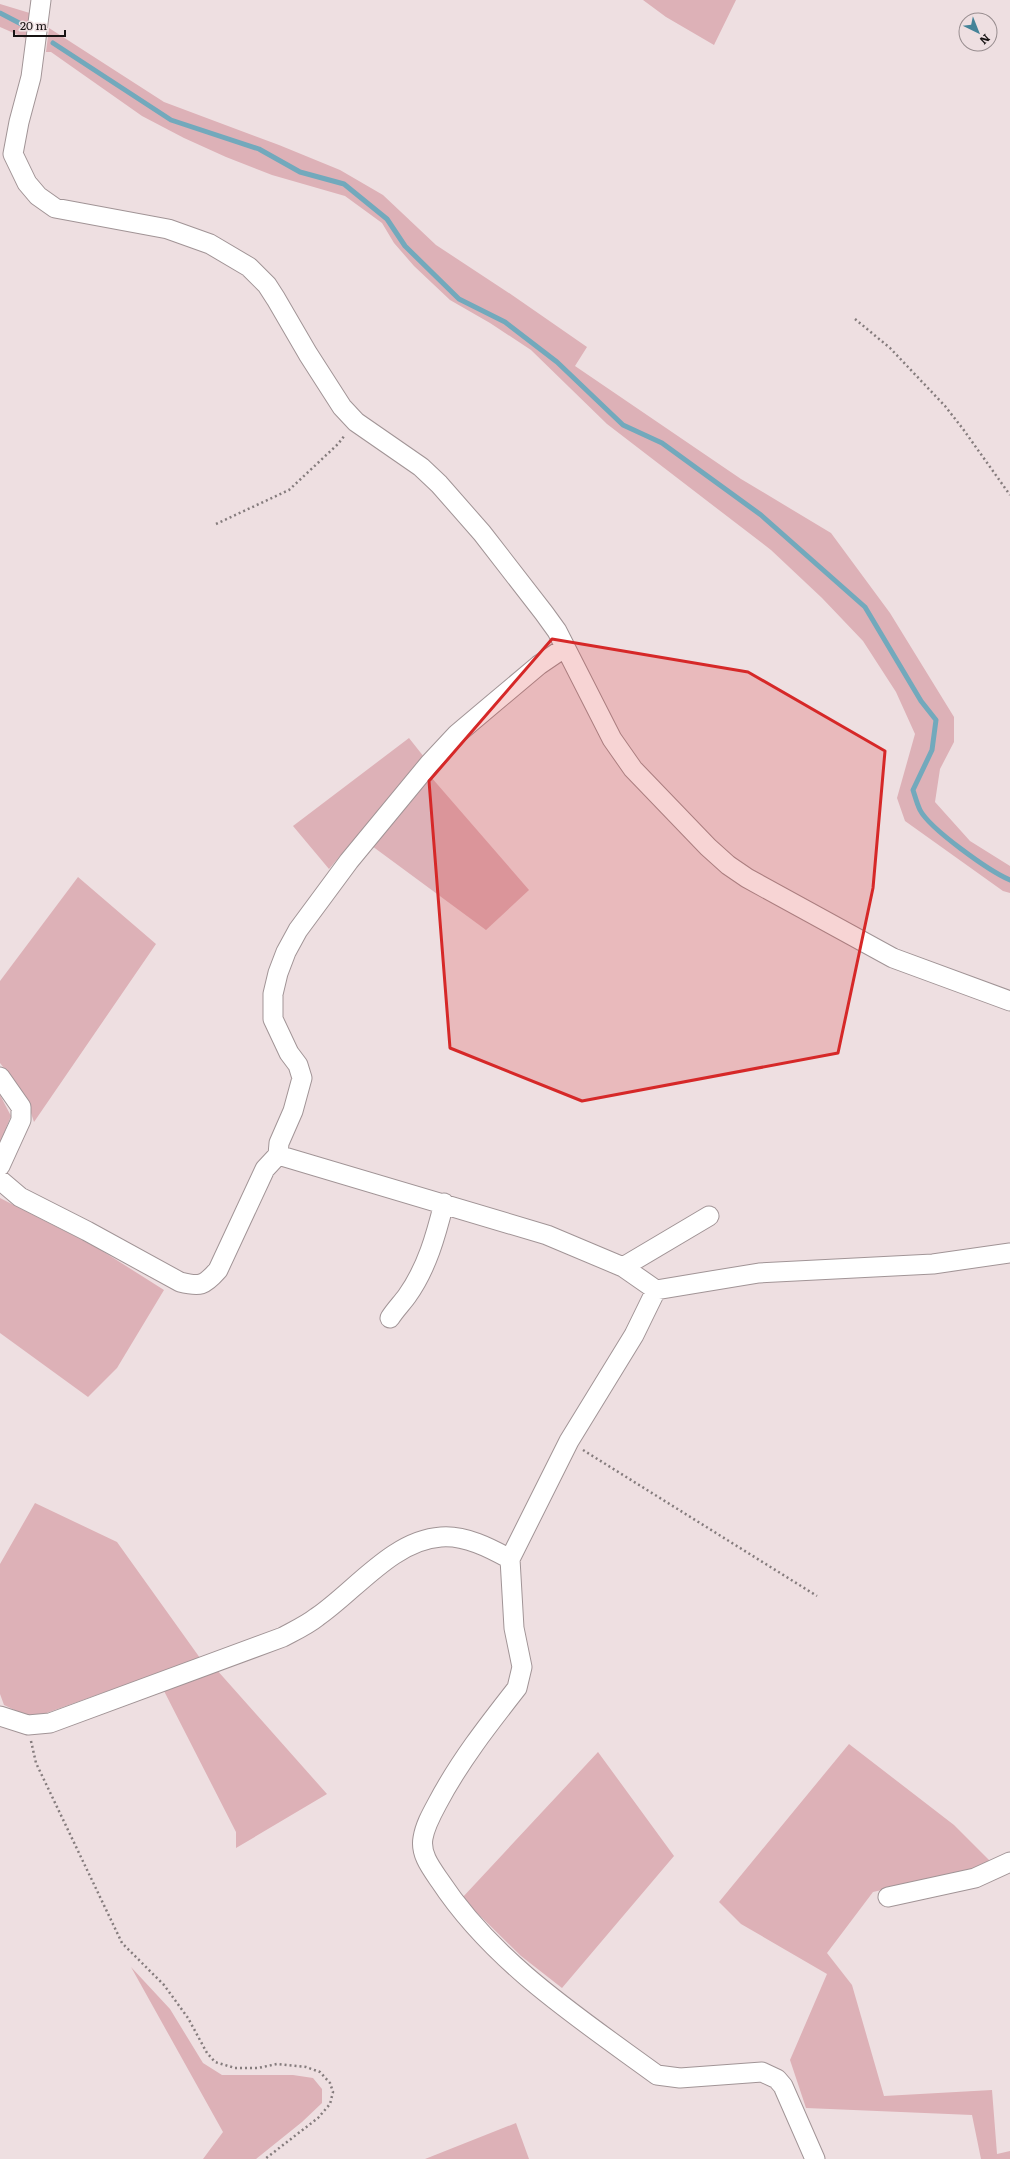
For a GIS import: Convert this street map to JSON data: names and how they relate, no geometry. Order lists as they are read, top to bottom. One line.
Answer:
{"scale_bar":"20 m","north":"bottom right"}
